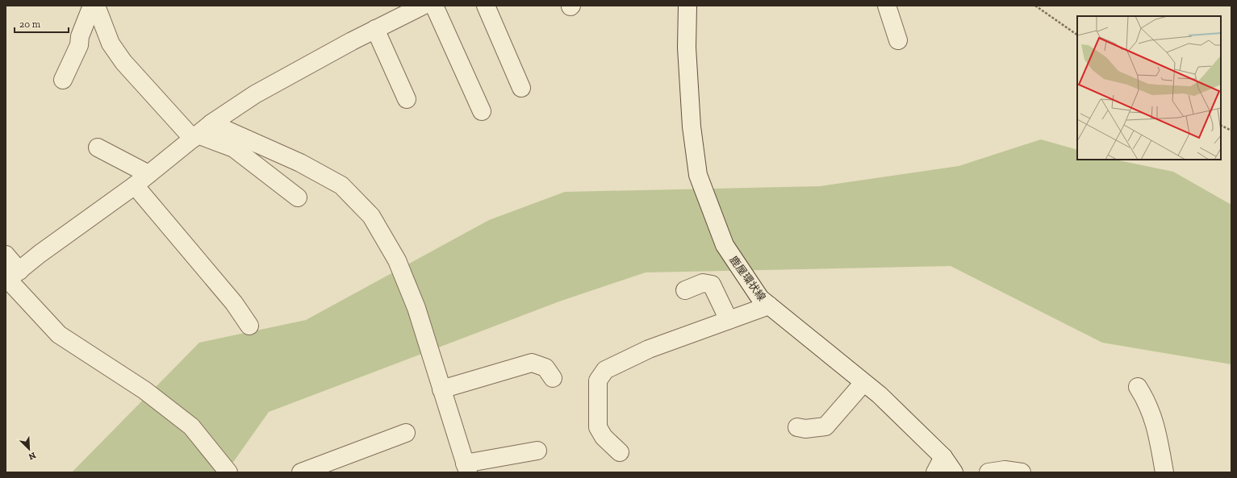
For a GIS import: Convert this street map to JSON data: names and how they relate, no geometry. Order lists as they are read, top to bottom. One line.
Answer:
{"streets":{"street":["鹿屋環状線"]},"scale_bar":"20 m","north":"bottom right"}
